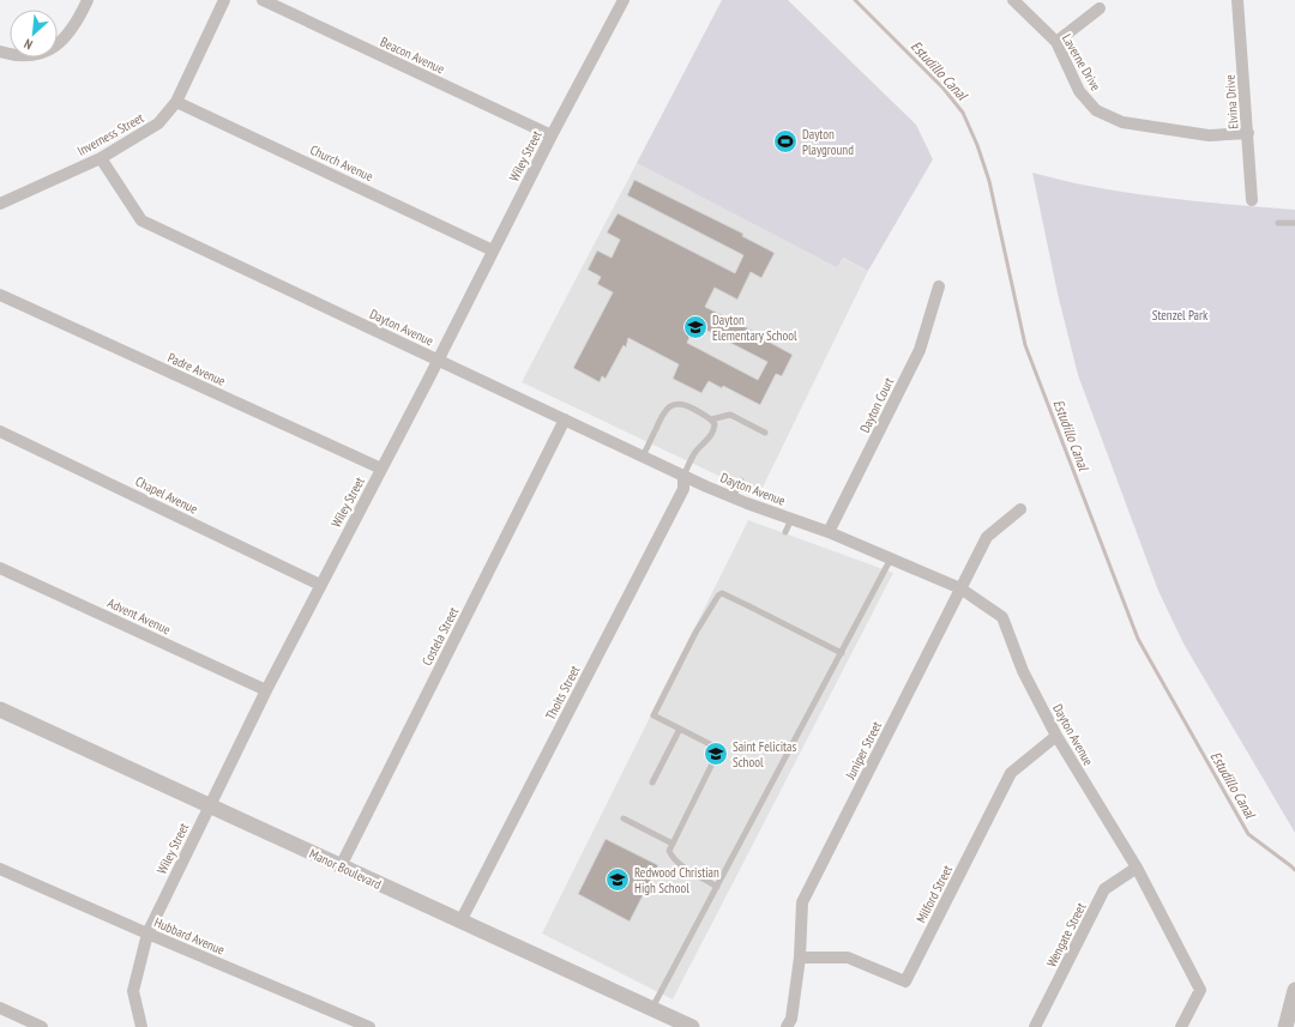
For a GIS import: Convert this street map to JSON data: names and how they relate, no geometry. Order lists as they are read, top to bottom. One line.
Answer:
{"streets":{"street":["Beacon Avenue","Laverne Drive","Elvina Drive","Inverness Street","Wiley Street","Church Avenue","Dayton Avenue","Padre Avenue","Dayton Court","Chapel Avenue","Advent Avenue","Costela Street","Thoits Street","Juniper Street","Manor Boulevard","Milford Street","Wengate Street","Hubbard Avenue"]},"crossings":[["Beacon Avenue","Wiley Street"],["Laverne Drive","Elvina Drive"],["Inverness Street","Church Avenue"],["Inverness Street","Dayton Avenue"],["Wiley Street","Church Avenue"],["Wiley Street","Dayton Avenue"],["Wiley Street","Padre Avenue"],["Wiley Street","Chapel Avenue"],["Wiley Street","Advent Avenue"],["Wiley Street","Manor Boulevard"],["Wiley Street","Hubbard Avenue"],["Dayton Avenue","Dayton Court"],["Dayton Avenue","Costela Street"],["Dayton Avenue","Thoits Street"],["Dayton Avenue","Juniper Street"],["Dayton Avenue","Milford Street"],["Dayton Avenue","Wengate Street"],["Costela Street","Manor Boulevard"],["Thoits Street","Manor Boulevard"],["Juniper Street","Milford Street"]],"water":["Estudillo Canal"],"parks":["Stenzel Park"],"places":{"sports":["Dayton Playground"],"school or university":["Dayton Elementary School","Saint Felicitas School","Redwood Christian High School"]},"north":"bottom left"}
